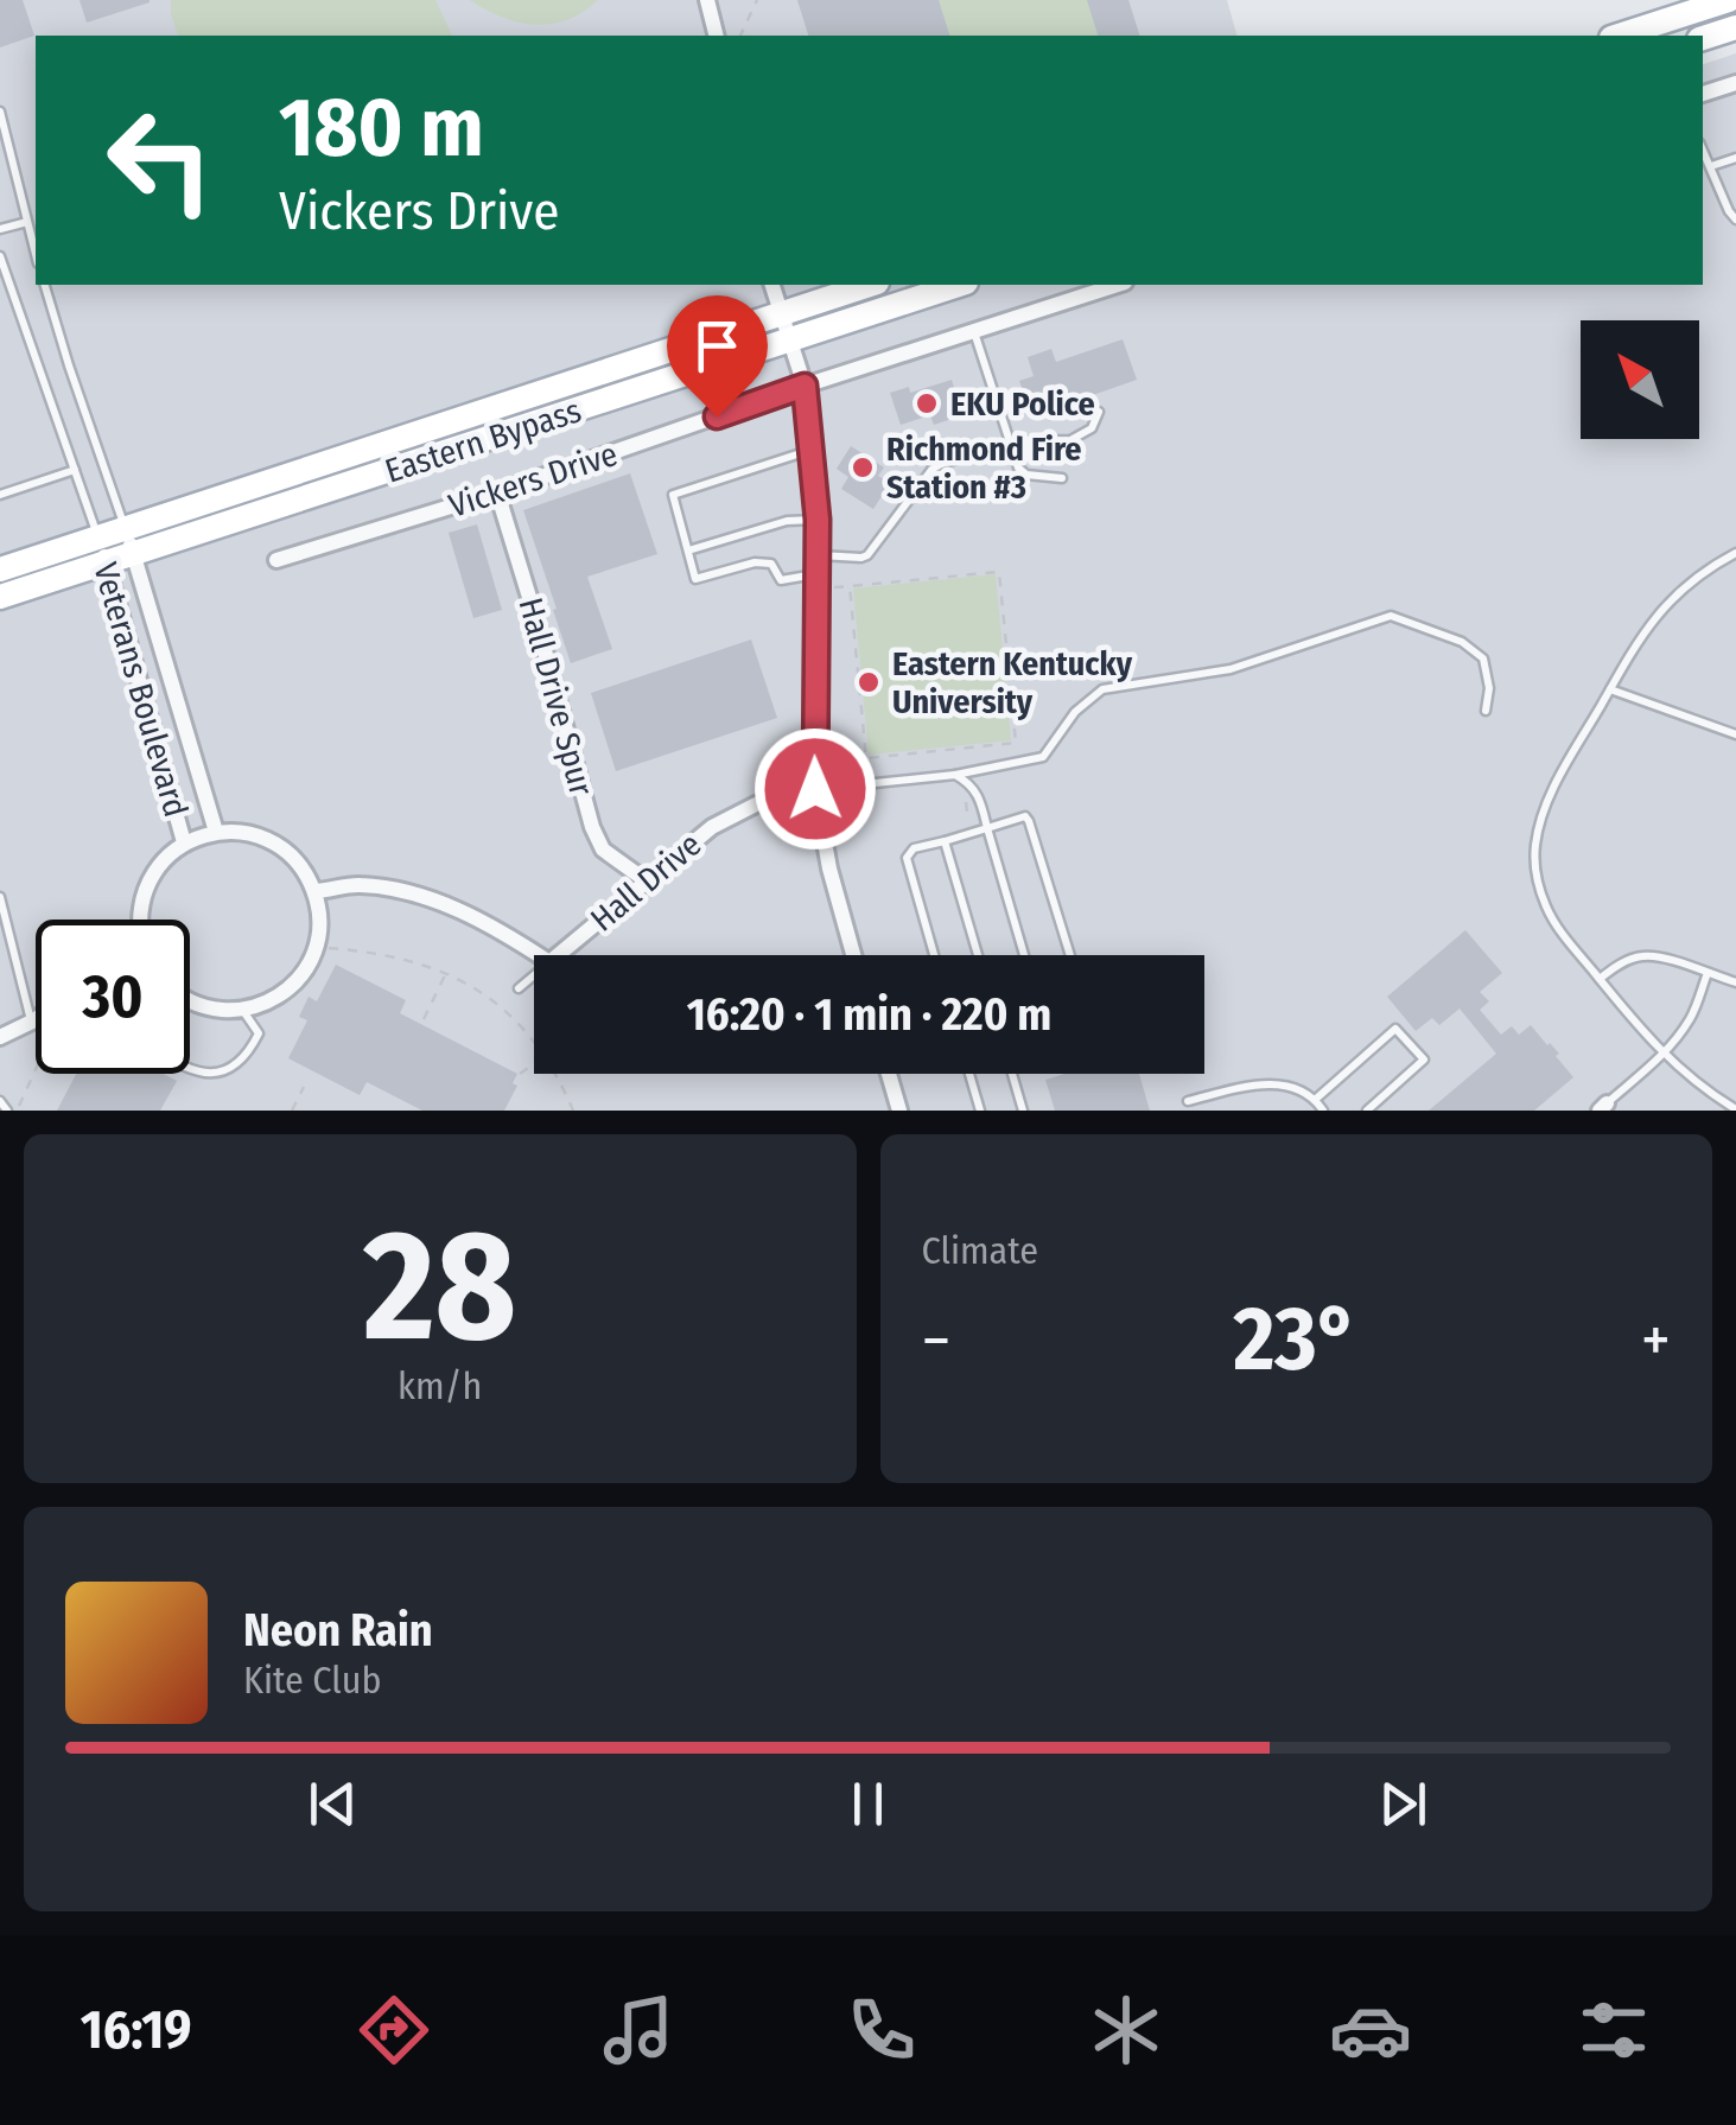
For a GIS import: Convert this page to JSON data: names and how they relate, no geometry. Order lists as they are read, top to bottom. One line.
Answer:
{"streets":{"main road":["Eastern Bypass"],"street":["Vickers Drive","Veterans Boulevard","Hall Drive Spur","Hall Drive"]},"crossings":[["Eastern Bypass","Veterans Boulevard"],["Vickers Drive","Hall Drive Spur"],["Hall Drive Spur","Hall Drive"]],"places":["EKU Police","Richmond Fire Station #3","Eastern Kentucky University"],"north":"top left","page":{"turn":["180 m","Vickers Drive"],"limit":"30","trip":"16:20 · 1 min · 220 m","tile":[["28","km/h"],"Climate"],"heat":["−","23°","+"],"song":["Neon Rain","Kite Club"],"tabs":"16:19"}}
